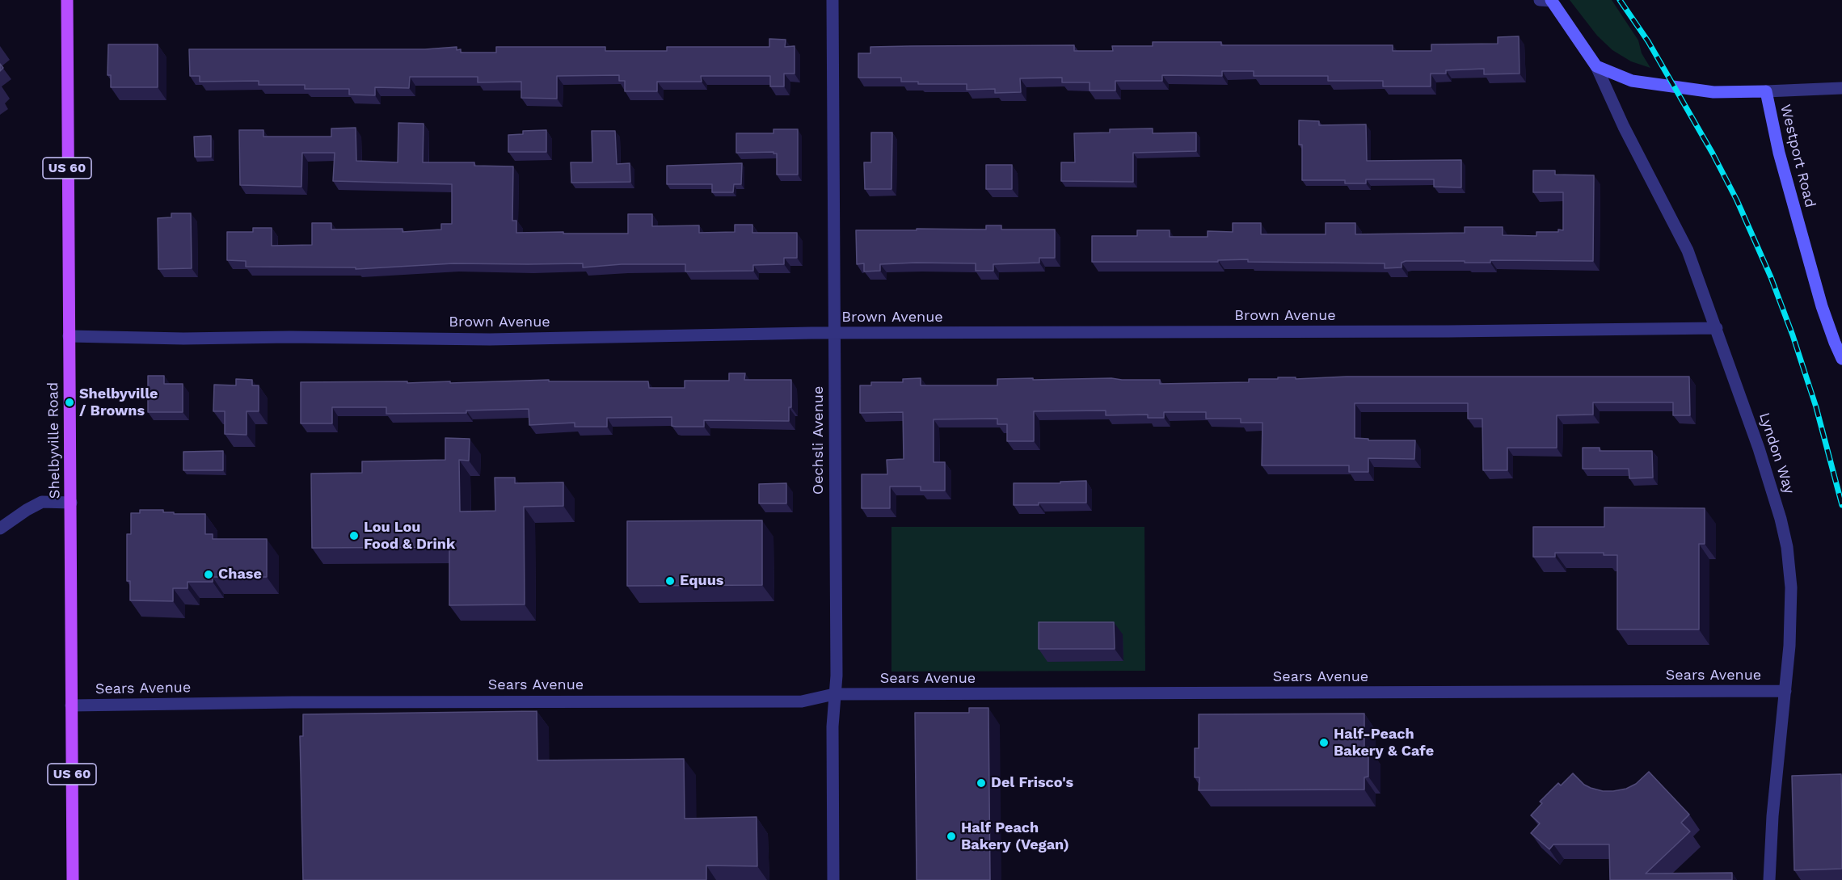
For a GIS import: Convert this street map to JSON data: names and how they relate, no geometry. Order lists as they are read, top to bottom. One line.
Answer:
{"streets":{"main road":["Westport Road","US 60","Shelbyville Road"],"street":["Brown Avenue","Oechsli Avenue","Lyndon Way","Sears Avenue"]},"crossings":[["Westport Road","Lyndon Way"],["Brown Avenue","Shelbyville Road"],["Brown Avenue","Oechsli Avenue"],["Brown Avenue","Lyndon Way"],["Shelbyville Road","Sears Avenue"],["Oechsli Avenue","Sears Avenue"],["Lyndon Way","Sears Avenue"]],"places":["Shelbyville / Browns","Lou Lou Food & Drink","Chase","Equus","Half-Peach Bakery & Cafe","Del Frisco's","Half Peach Bakery (Vegan)"]}
